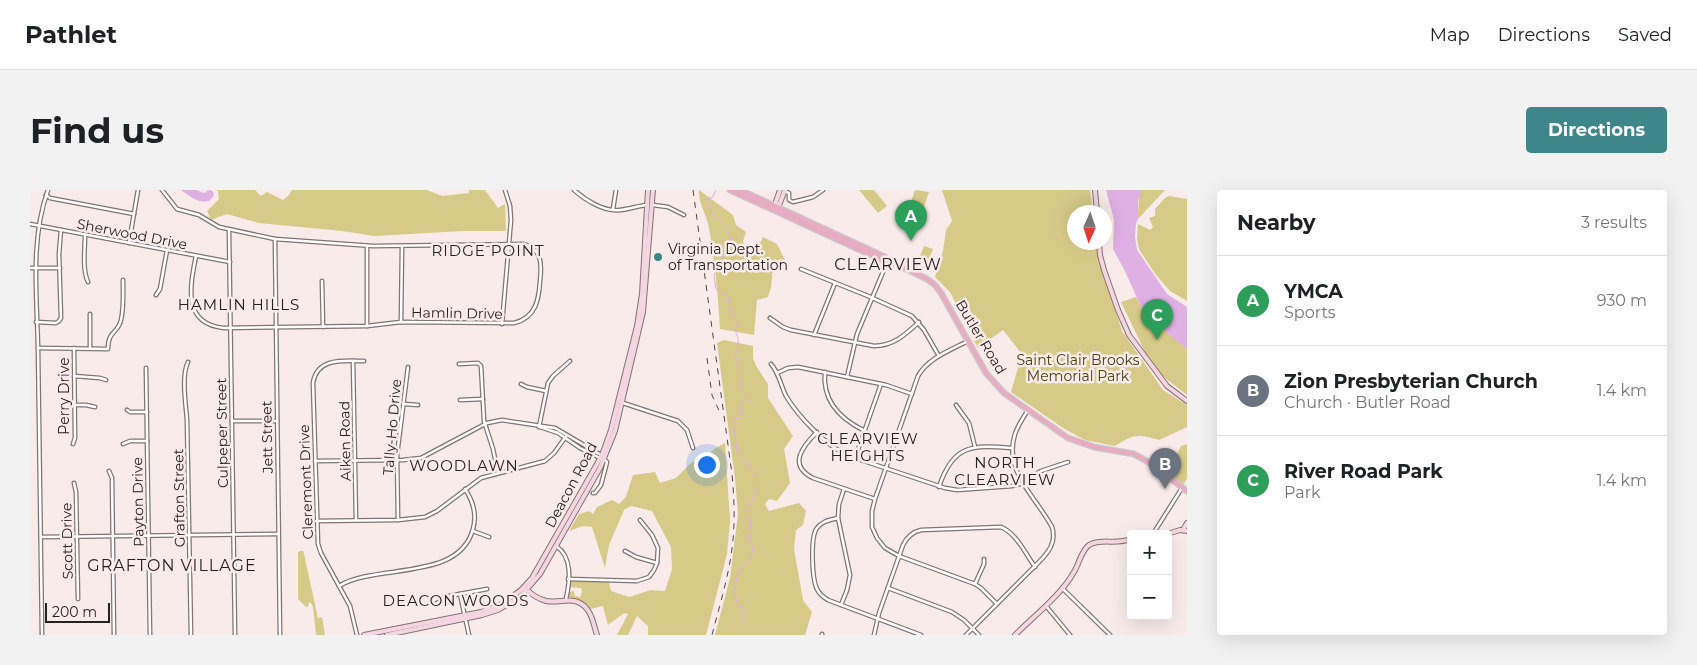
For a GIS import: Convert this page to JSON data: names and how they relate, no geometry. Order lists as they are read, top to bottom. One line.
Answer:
{"streets":{"main road":["Butler Road","Deacon Road"],"street":["Sherwood Drive","Hamlin Drive","Perry Drive","Tally-Ho Drive","Culpeper Street","Jett Street","Aiken Road","Cleremont Drive","Grafton Street","Payton Drive","Scott Drive"]},"crossings":[["Sherwood Drive","Hamlin Drive"],["Sherwood Drive","Culpeper Street"],["Hamlin Drive","Culpeper Street"],["Hamlin Drive","Jett Street"],["Aiken Road","Cleremont Drive"]],"districts":["RIDGE POINT","CLEARVIEW","HAMLIN HILLS","CLEARVIEW HEIGHTS","NORTH CLEARVIEW","WOODLAWN","GRAFTON VILLAGE","DEACON WOODS"],"parks":["Saint Clair Brooks Memorial Park"],"places":["Virginia Dept. of Transportation"],"scale_bar":"200 m","north":"bottom","page":{"header":"Pathlet","nav":["Map","Directions","Saved"],"buttons":"Directions","title":"Find us","heading":["Nearby","3 results"],"pins":["A","C","B"],"list":[{"mark":"A","name":"YMCA","note":"Sports","value":"930 m"},{"mark":"B","name":"Zion Presbyterian Church","note":"Church · Butler Road","value":"1.4 km"},{"mark":"C","name":"River Road Park","note":"Park","value":"1.4 km"}],"map_buttons":["+","−"],"scale":"200 m"}}
